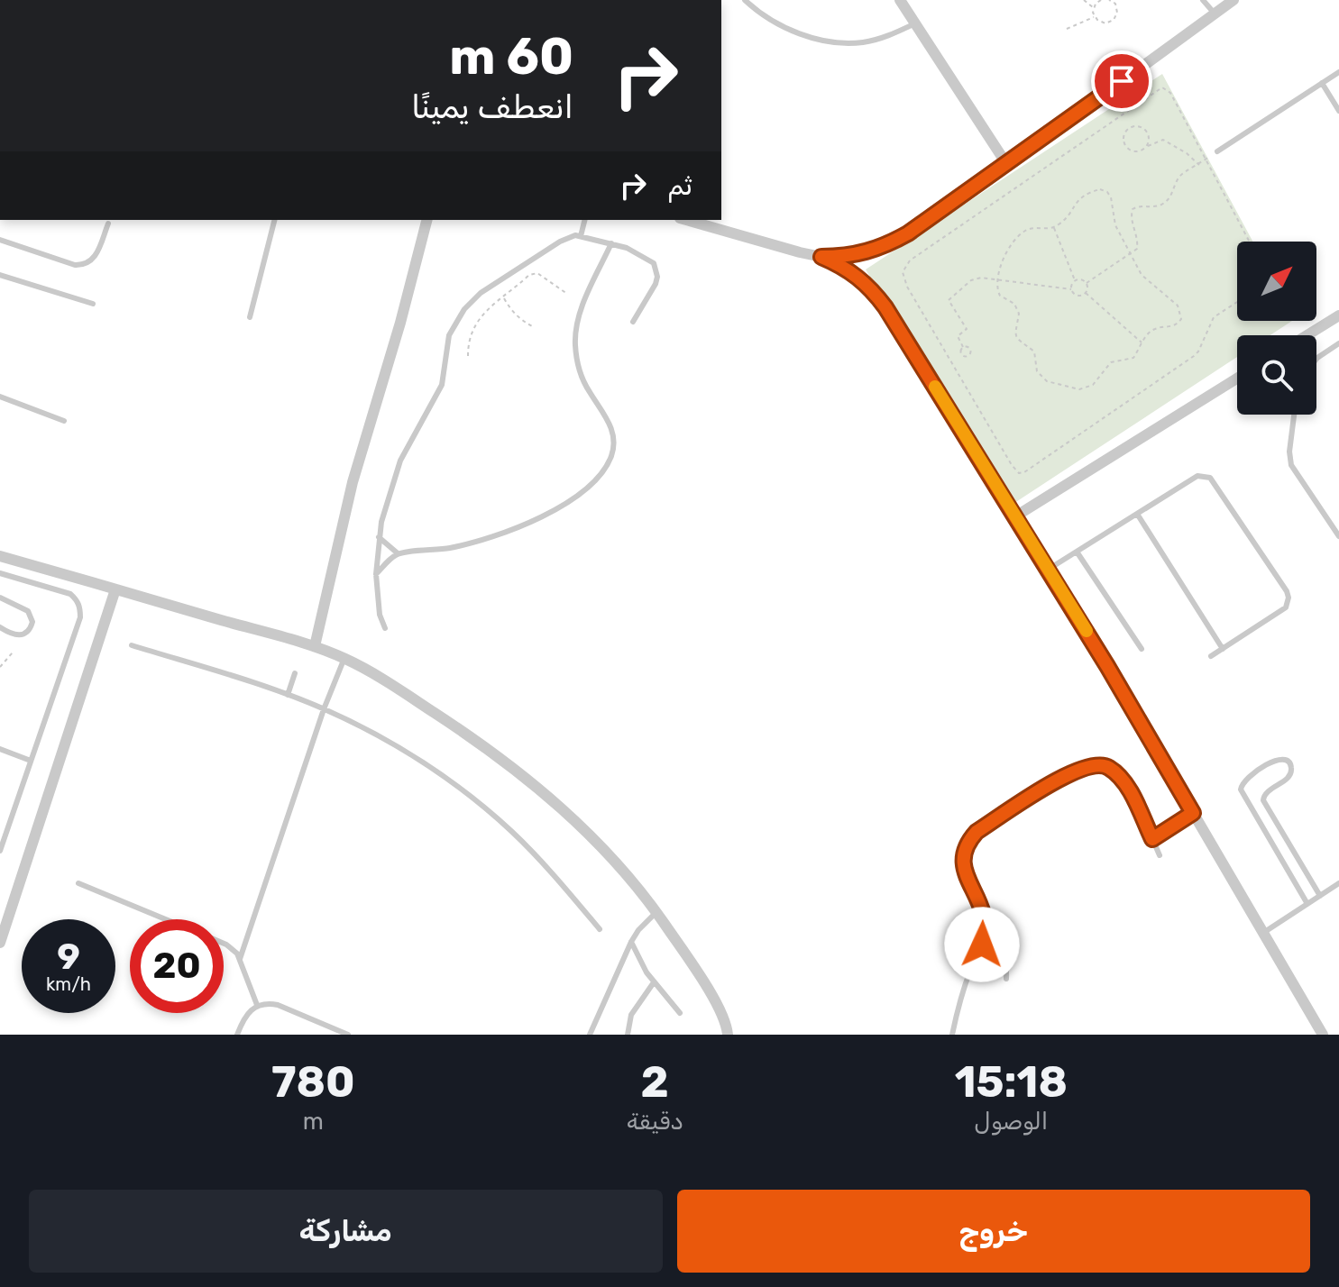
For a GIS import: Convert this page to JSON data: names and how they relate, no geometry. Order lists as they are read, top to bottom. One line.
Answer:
{"north":"top right","page":{"turn":["60 m","انعطف يمينًا"],"then":"ثم","speed":"9 km/h","limit":"20","eta":["15:18","الوصول","2","دقيقة","780","m"],"buttons":["خروج","مشاركة"]}}
